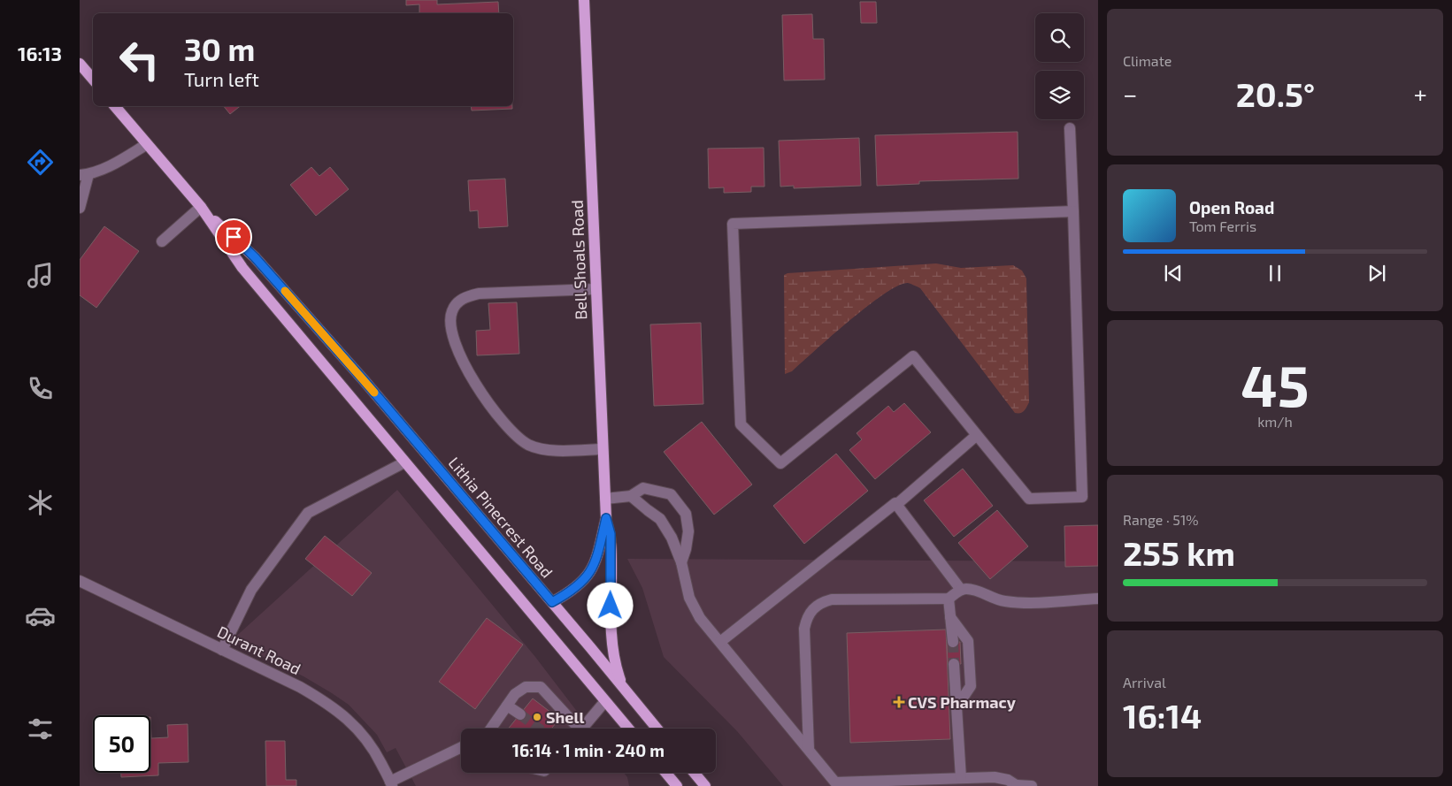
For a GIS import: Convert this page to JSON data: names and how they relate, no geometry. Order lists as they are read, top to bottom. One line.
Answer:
{"streets":{"main road":["Bell Shoals Road","Lithia Pinecrest Road"],"street":["Durant Road"]},"places":{"health":["CVS Pharmacy"],"other":["Shell"]},"page":{"tabs":"16:13","tile":["Climate",["45","km/h"],["Range · 51%","255 km"],["Arrival","16:14"]],"turn":["30 m","Turn left"],"heat":["−","20.5°","+"],"song":["Open Road","Tom Ferris"],"limit":"50","trip":"16:14 · 1 min · 240 m"}}
